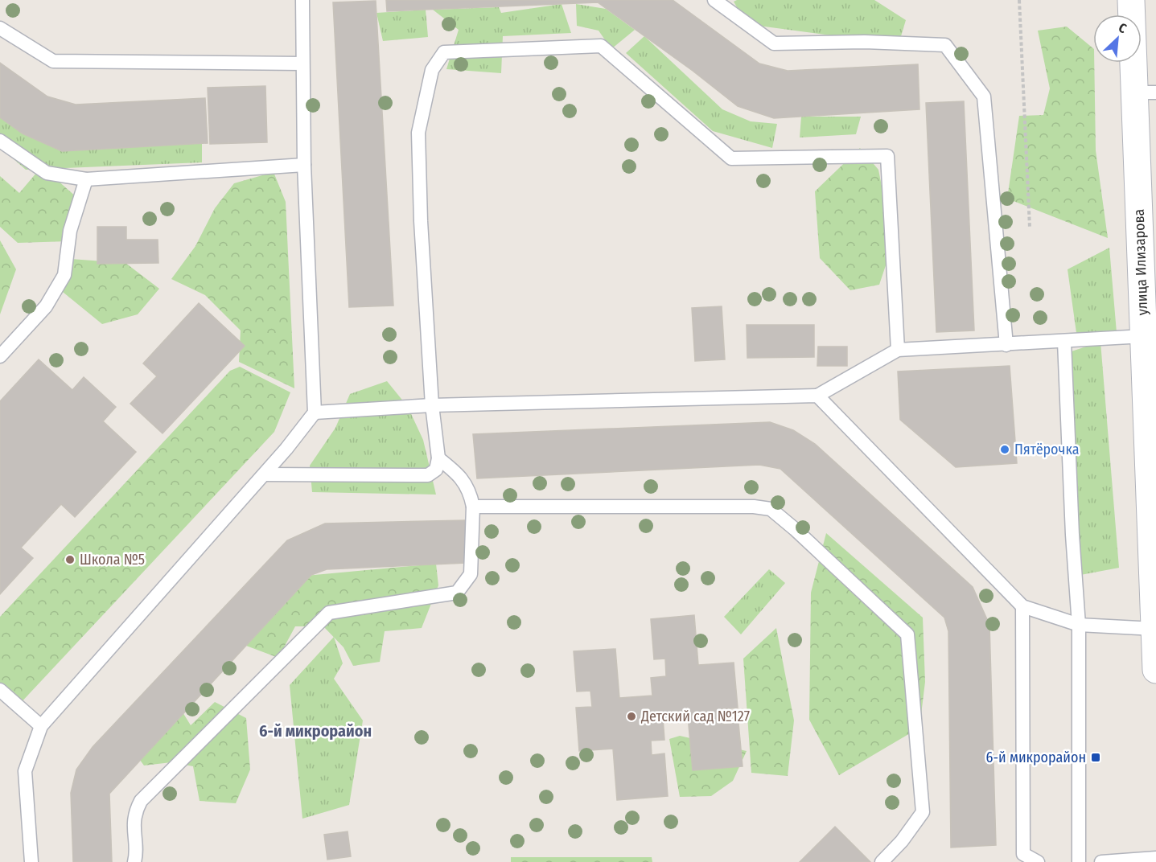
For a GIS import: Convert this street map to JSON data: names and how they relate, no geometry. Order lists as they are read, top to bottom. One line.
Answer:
{"streets":{"street":["улица Илизарова"]},"districts":["6-й микрорайон"],"places":{"other":["Пятёрочка","Школа №5","Детский сад №127"],"transit":["6-й микрорайон"]},"north":"top right"}
